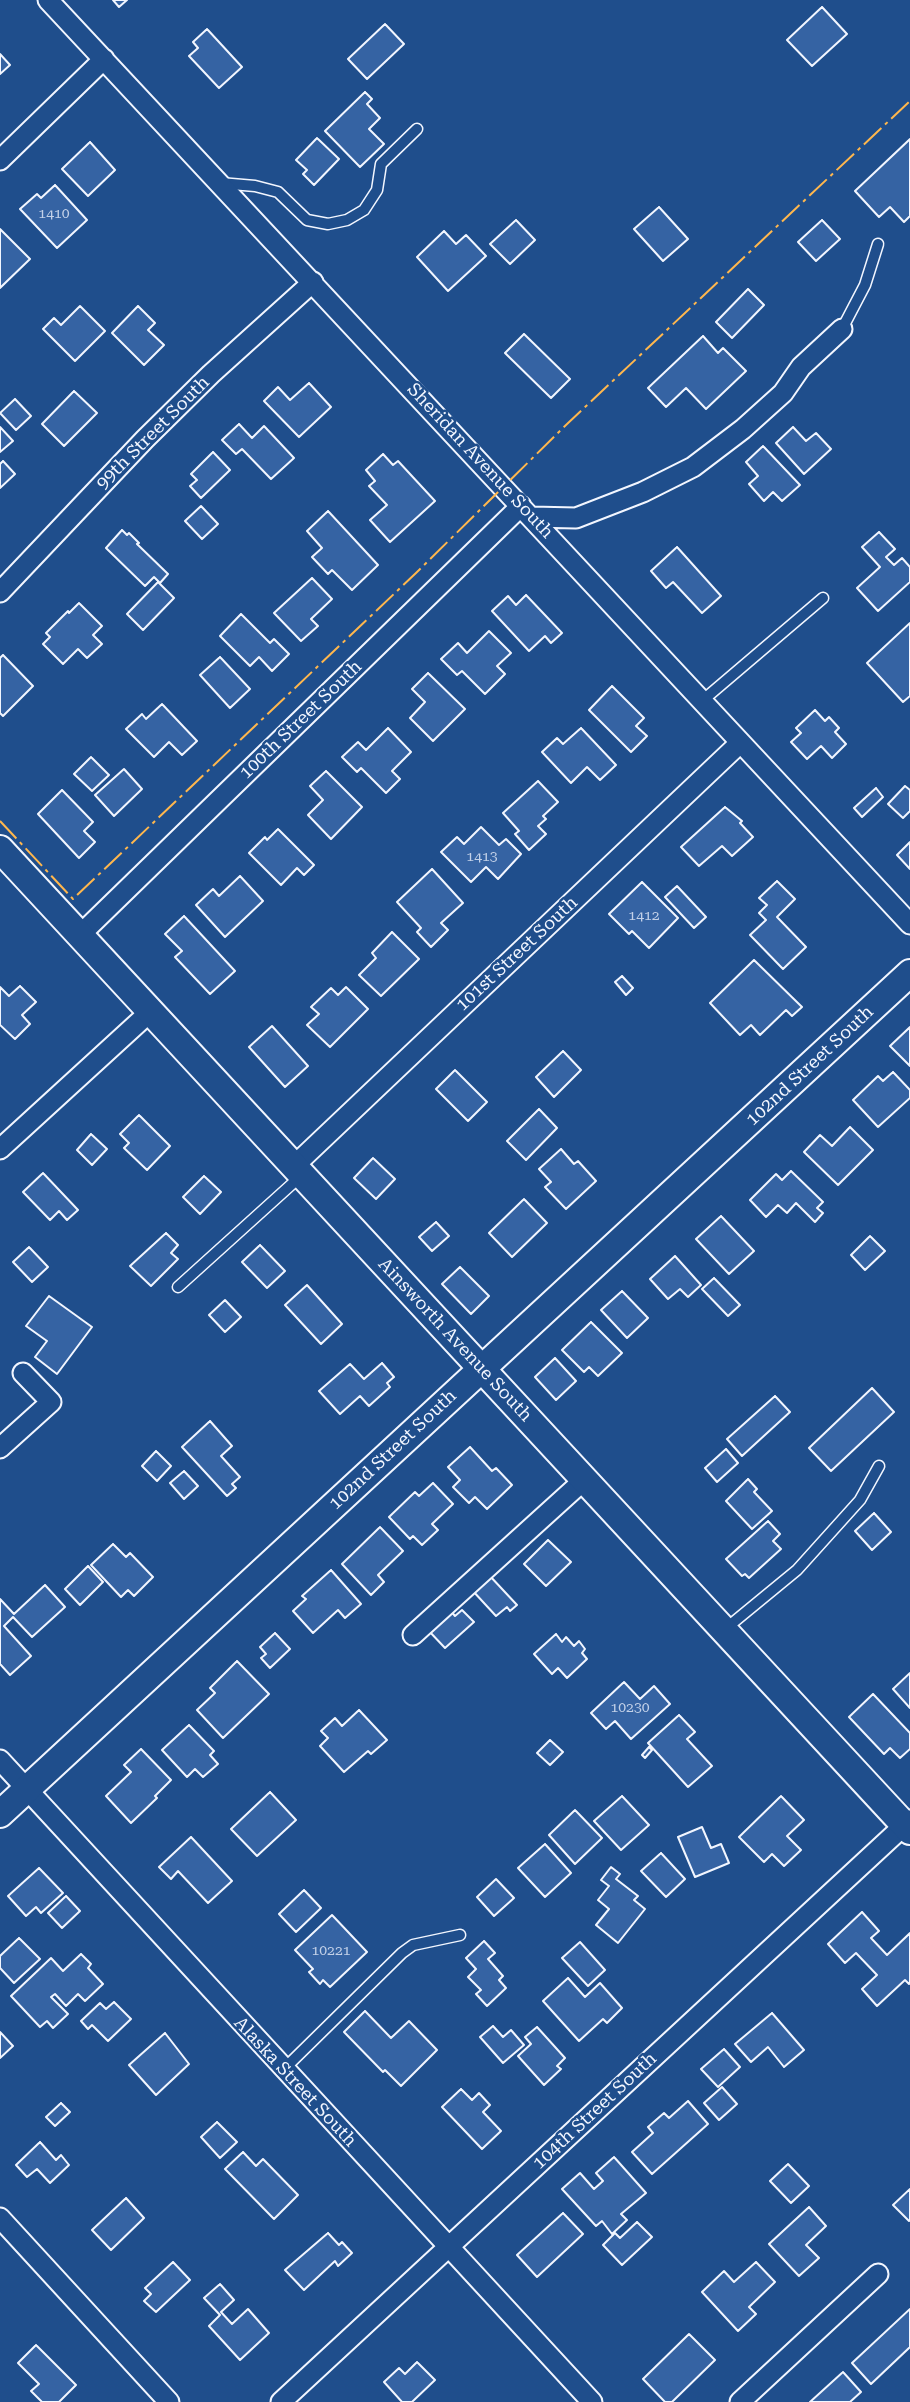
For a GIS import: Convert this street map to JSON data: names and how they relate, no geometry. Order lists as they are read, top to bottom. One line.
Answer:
{"streets":{"street":["99th Street South","Sheridan Avenue South","100th Street South","101st Street South","102nd Street South","Ainsworth Avenue South","Alaska Street South","104th Street South"]},"crossings":[["99th Street South","Sheridan Avenue South"],["Sheridan Avenue South","100th Street South"],["Sheridan Avenue South","101st Street South"],["100th Street South","Ainsworth Avenue South"],["101st Street South","Ainsworth Avenue South"],["102nd Street South","Ainsworth Avenue South"],["102nd Street South","Alaska Street South"],["Ainsworth Avenue South","104th Street South"],["Alaska Street South","104th Street South"]],"house_numbers":["1410","1413","1412","10230","10221"]}
